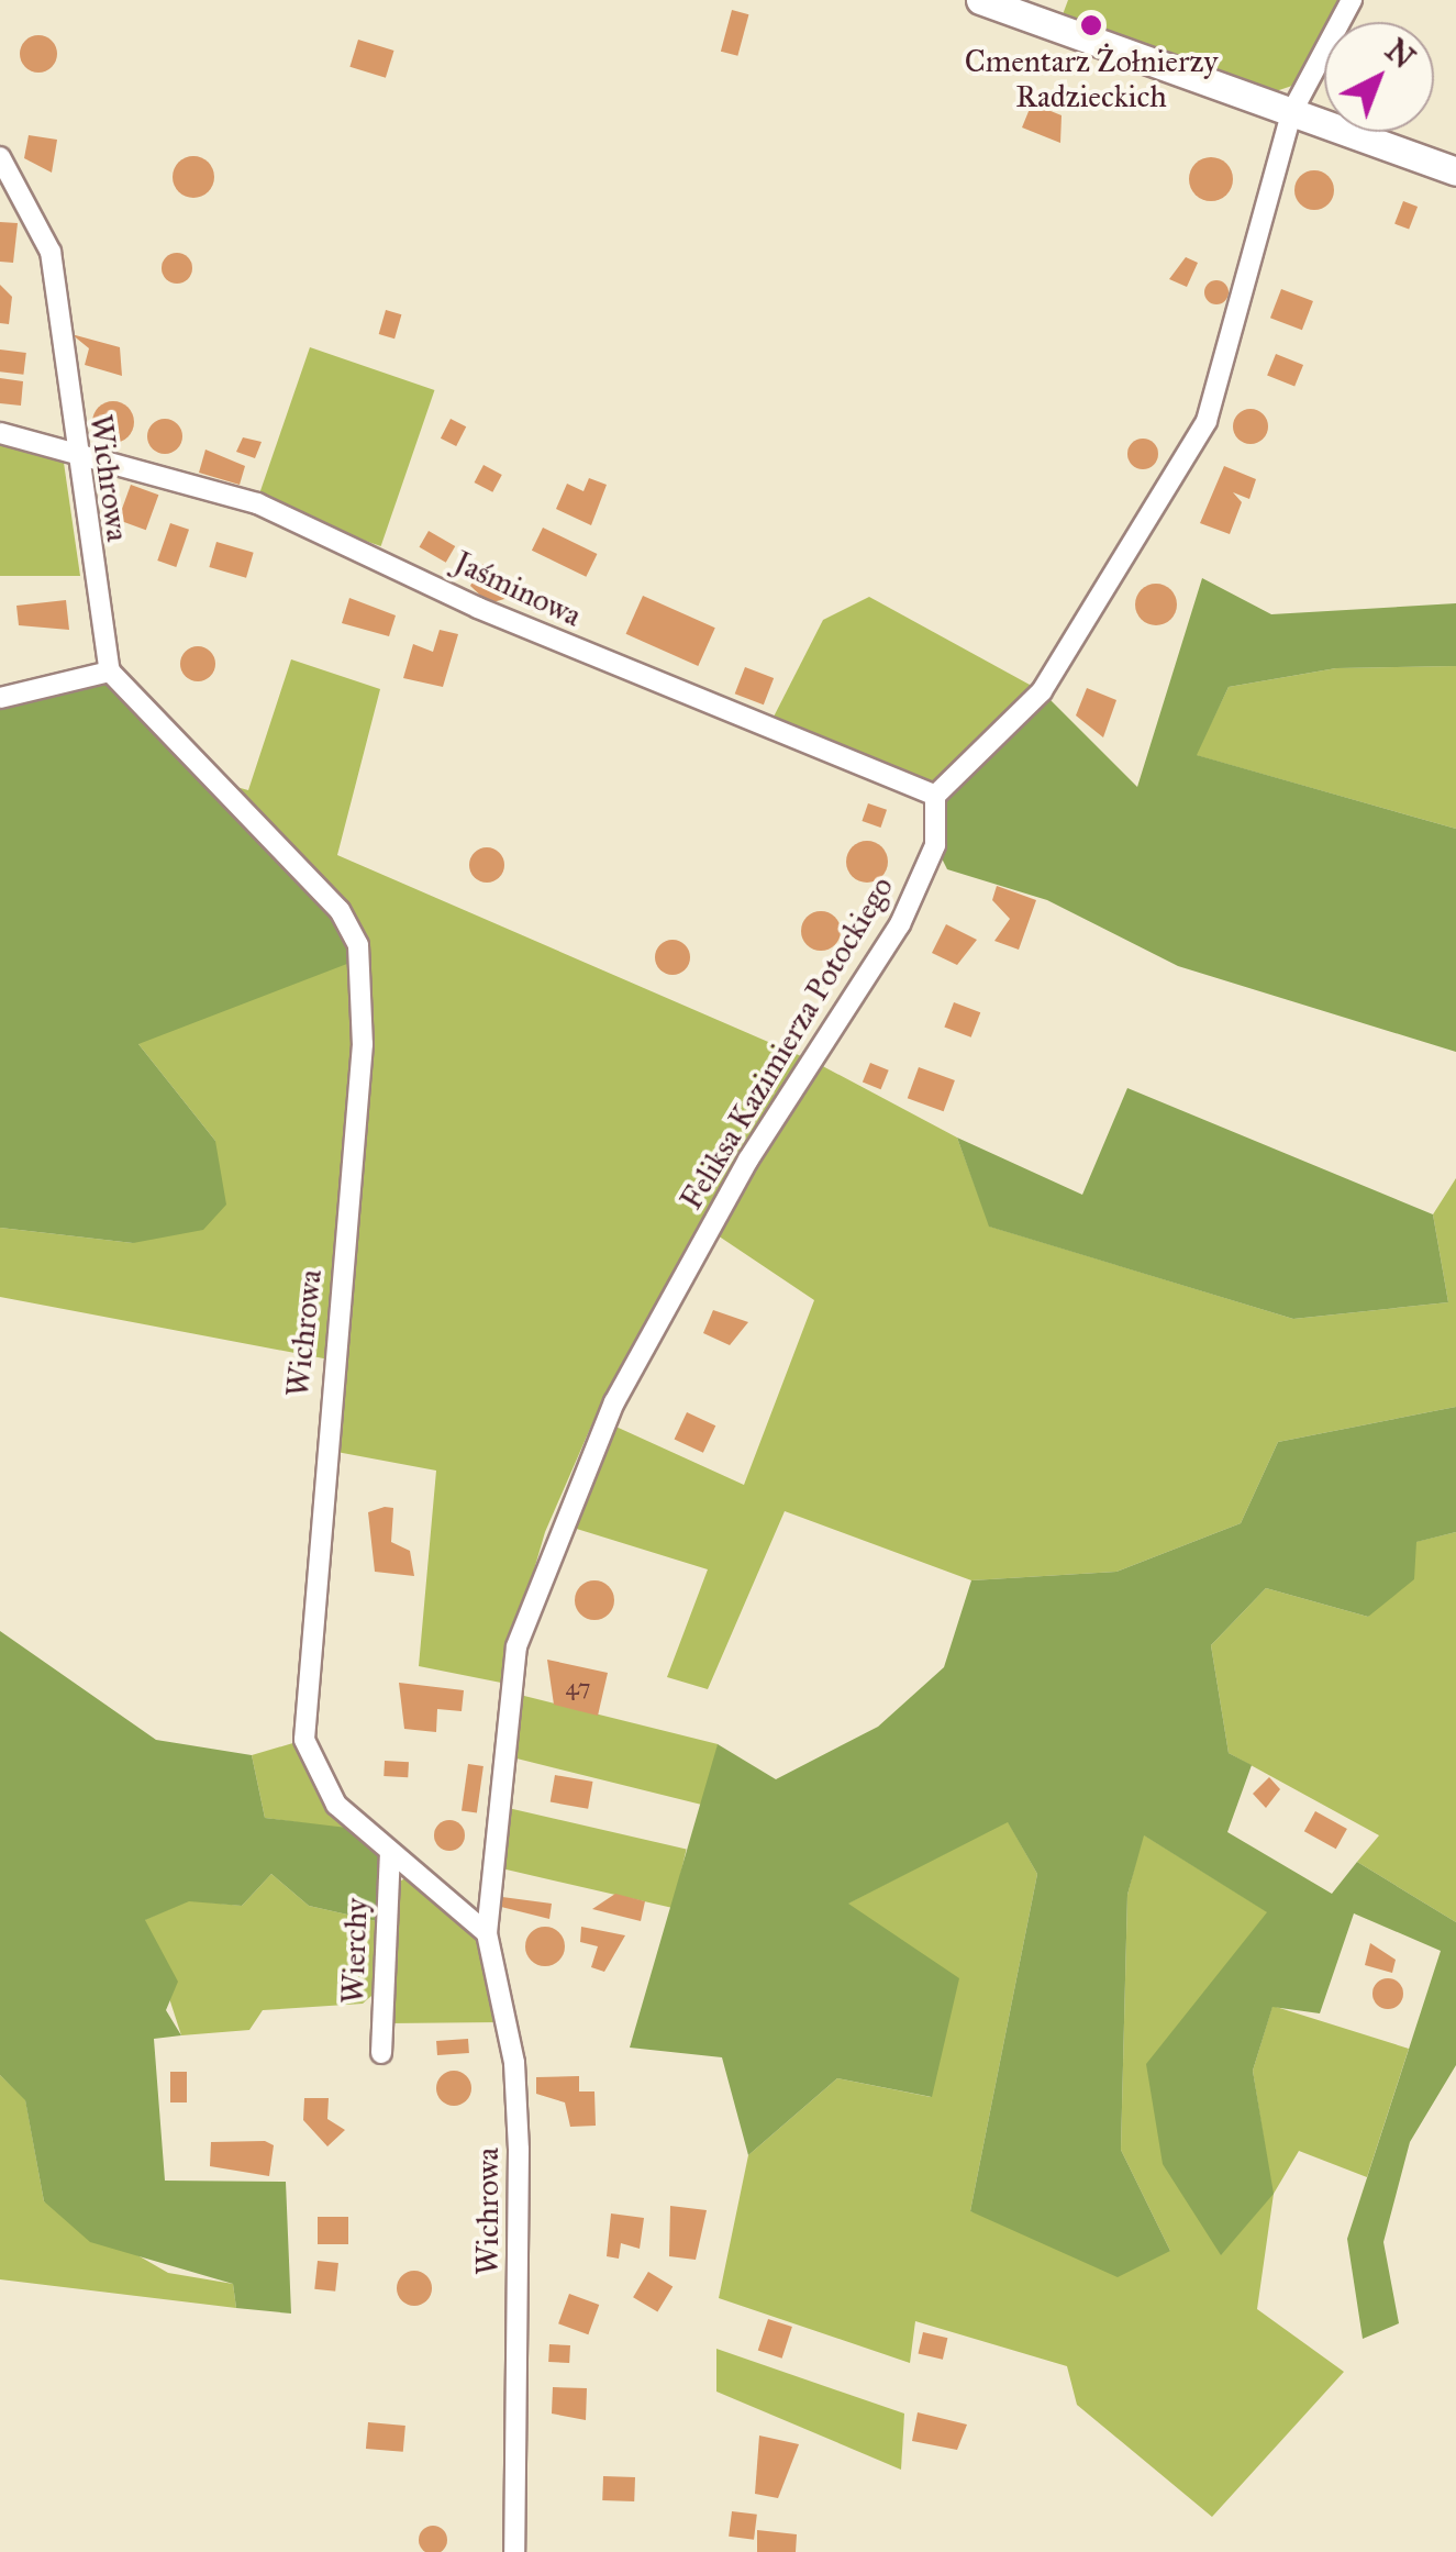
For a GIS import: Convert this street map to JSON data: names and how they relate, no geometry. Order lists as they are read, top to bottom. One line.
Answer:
{"streets":{"street":["Wichrowa","Jaśminowa","Feliksa Kazimierza Potockiego","Wierchy"]},"crossings":[["Wichrowa","Jaśminowa"],["Wichrowa","Feliksa Kazimierza Potockiego"],["Wichrowa","Wierchy"],["Jaśminowa","Feliksa Kazimierza Potockiego"]],"places":["Cmentarz Żołnierzy Radzieckich"],"house_numbers":["47"],"north":"top right"}
